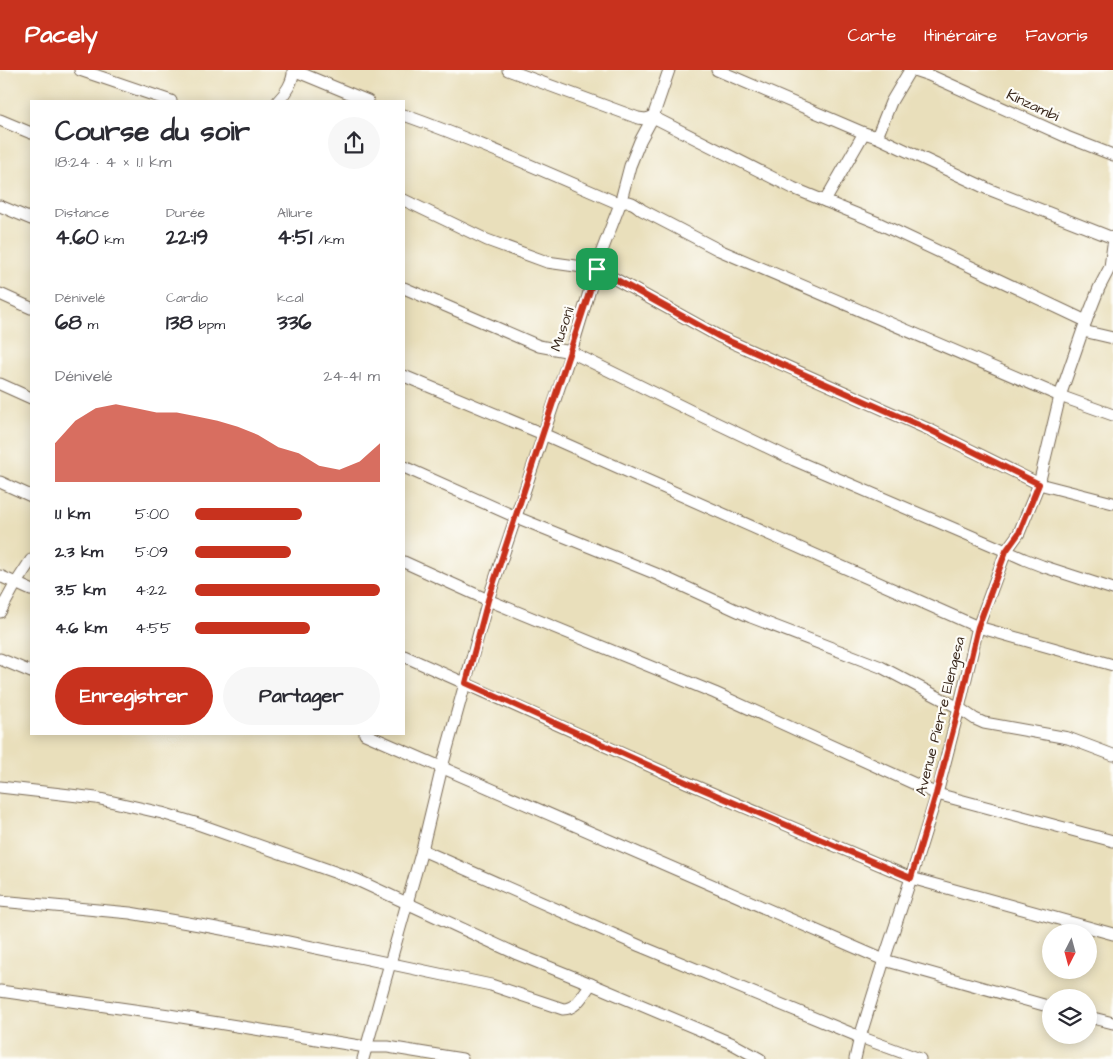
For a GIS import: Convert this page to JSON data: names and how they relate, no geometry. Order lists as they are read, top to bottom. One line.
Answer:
{"streets":{"street":["Kinzambi","Musoni","Avenue Pierre Elengesa"]},"north":"bottom","page":{"header":"Pacely","nav":["Carte","Itinéraire","Favoris"],"heading":["Course du soir","18:24 · 4 × 1.1 km"],"stats":[["Distance","4.60 km"],["Durée","22:19"],["Allure","4:51 /km"],["Dénivelé","68 m"],["Cardio","138 bpm"],["kcal","336"]],"chart":["Dénivelé","24–41 m"],"list":[{"name":"1.1 km","note":"5:00"},{"name":"2.3 km","note":"5:09"},{"name":"3.5 km","note":"4:22"},{"name":"4.6 km","note":"4:55"}],"buttons":["Enregistrer","Partager"]}}
